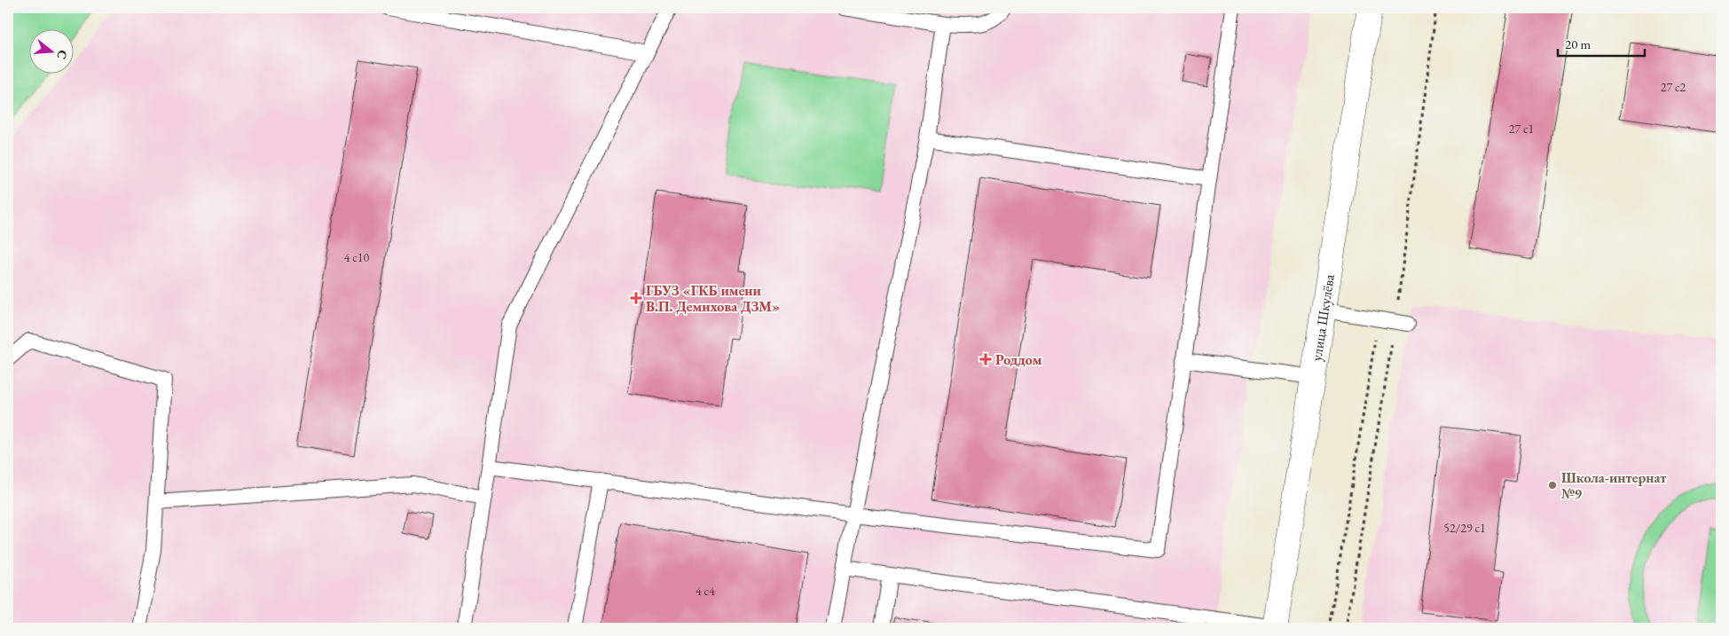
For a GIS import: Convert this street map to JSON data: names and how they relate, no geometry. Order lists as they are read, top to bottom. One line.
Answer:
{"streets":{"street":["улица Шкулёва"]},"places":{"health":["ГБУЗ «ГКБ имени В.П. Демихова ДЗМ»","Роддом"],"other":["Школа-интернат №9"]},"house_numbers":["27 с2","27 с1","4 с10","52/29 с1","4 с4"],"scale_bar":"20 m","north":"right"}
